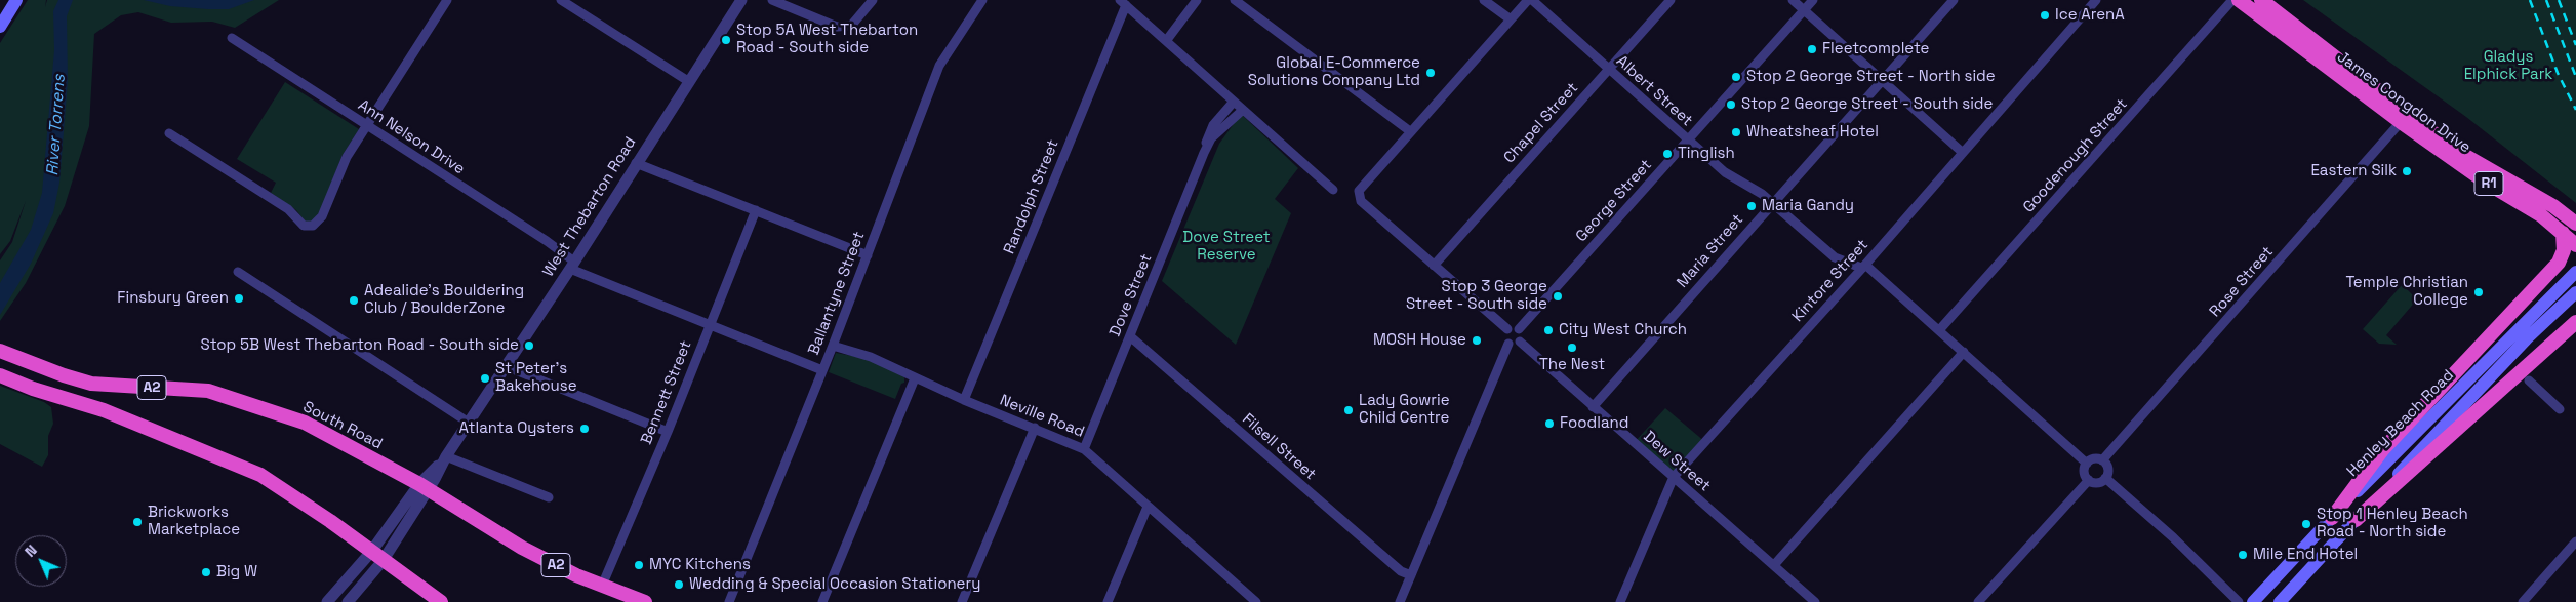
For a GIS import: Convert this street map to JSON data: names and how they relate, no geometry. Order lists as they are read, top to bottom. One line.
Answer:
{"streets":{"highway":["James Congdon Drive","R1","A2","South Road"],"main road":["Henley Beach Road"],"street":["Albert Street","Chapel Street","Ann Nelson Drive","Goodenough Street","Randolph Street","George Street","West Thebarton Road","Maria Street","Kintore Street","Rose Street","Ballantyne Street","Dove Street","Bennett Street","Neville Road","Filsell Street","Dew Street"]},"crossings":[["Albert Street","Chapel Street"],["Albert Street","George Street"],["Albert Street","Maria Street"],["Albert Street","Kintore Street"],["James Congdon Drive","Rose Street"],["Ann Nelson Drive","West Thebarton Road"],["Ann Nelson Drive","Ballantyne Street"],["Ann Nelson Drive","Bennett Street"],["Randolph Street","Neville Road"],["George Street","Dew Street"],["West Thebarton Road","A2"],["West Thebarton Road","South Road"],["Maria Street","Dew Street"],["Kintore Street","Dew Street"],["Ballantyne Street","Neville Road"],["Dove Street","Neville Road"],["Dove Street","Filsell Street"],["Bennett Street","South Road"]],"water":["River Torrens"],"parks":["Gladys Elphick Park","Dove Street Reserve"],"places":["Ice ArenA","Stop 5A West Thebarton Road - South side","Fleetcomplete","Global E-Commerce Solutions Company Ltd","Stop 2 George Street - North side","Stop 2 George Street - South side","Wheatsheaf Hotel","Tinglish","Eastern Silk","Maria Gandy","Temple Christian College","Stop 3 George Street - South side","Finsbury Green","Adealide's Bouldering Club / BoulderZone","City West Church","MOSH House","Stop 5B West Thebarton Road - South side","The Nest","St Peter's Bakehouse","Lady Gowrie Child Centre","Foodland","Atlanta Oysters","Brickworks Marketplace","Stop 1 Henley Beach Road - North side","Mile End Hotel","MYC Kitchens","Big W","Wedding & Special Occasion Stationery"],"north":"top left"}
